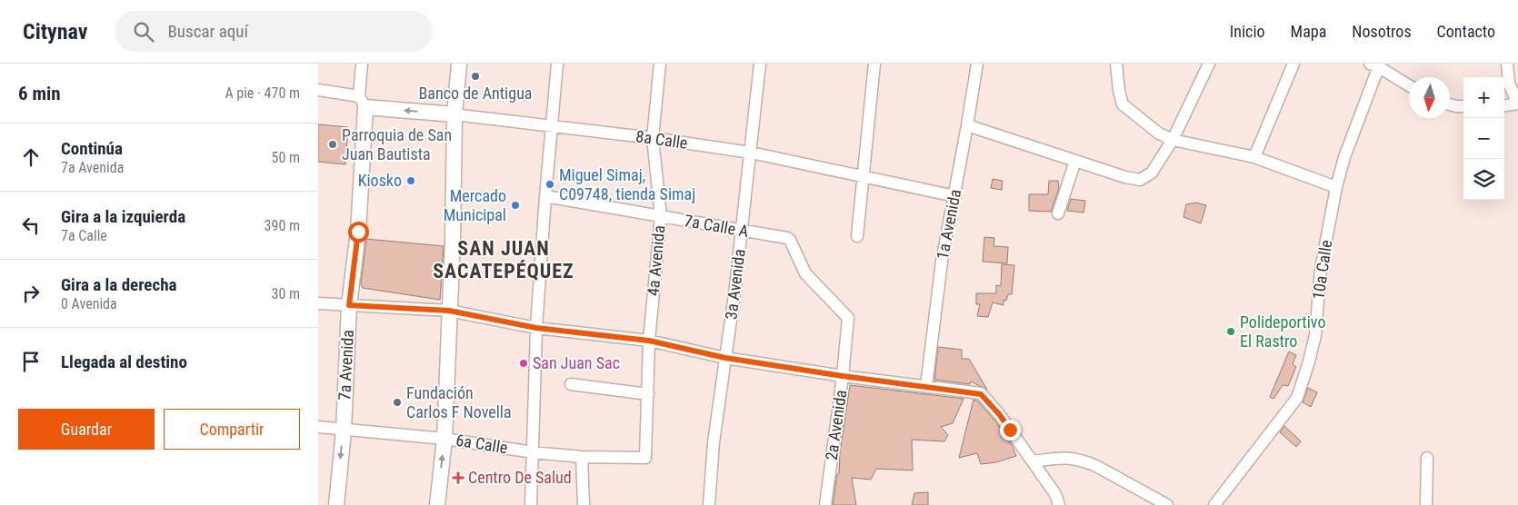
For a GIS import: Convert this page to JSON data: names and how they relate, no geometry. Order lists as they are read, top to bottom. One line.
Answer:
{"streets":{"main road":["8a Calle","7a Avenida"],"street":["1a Avenida","7a Calle A","4a Avenida","10a Calle","3a Avenida","2a Avenida","6a Calle"]},"crossings":[["8a Calle","1a Avenida"],["8a Calle","4a Avenida"],["8a Calle","3a Avenida"],["8a Calle","7a Avenida"],["7a Calle A","4a Avenida"],["7a Calle A","3a Avenida"],["7a Calle A","2a Avenida"],["4a Avenida","6a Calle"],["7a Avenida","6a Calle"]],"districts":["SAN JUAN SACATEPÉQUEZ"],"places":{"other":["Banco de Antigua","Parroquia de San Juan Bautista","Kiosko","Miguel Simaj, C09748, tienda Simaj","Mercado Municipal","Polideportivo El Rastro","San Juan Sac","Fundación Carlos F Novella"],"health":["Centro De Salud"]},"north":"bottom","page":{"header":"Citynav","search":"Buscar aquí","nav":["Inicio","Mapa","Nosotros","Contacto"],"heading":["6 min","A pie · 470 m"],"map_buttons":["+","−"],"list":[["Continúa","7a Avenida","50 m"],["Gira a la izquierda","7a Calle","390 m"],["Gira a la derecha","0 Avenida","30 m"],"Llegada al destino"],"buttons":["Guardar","Compartir"]}}
